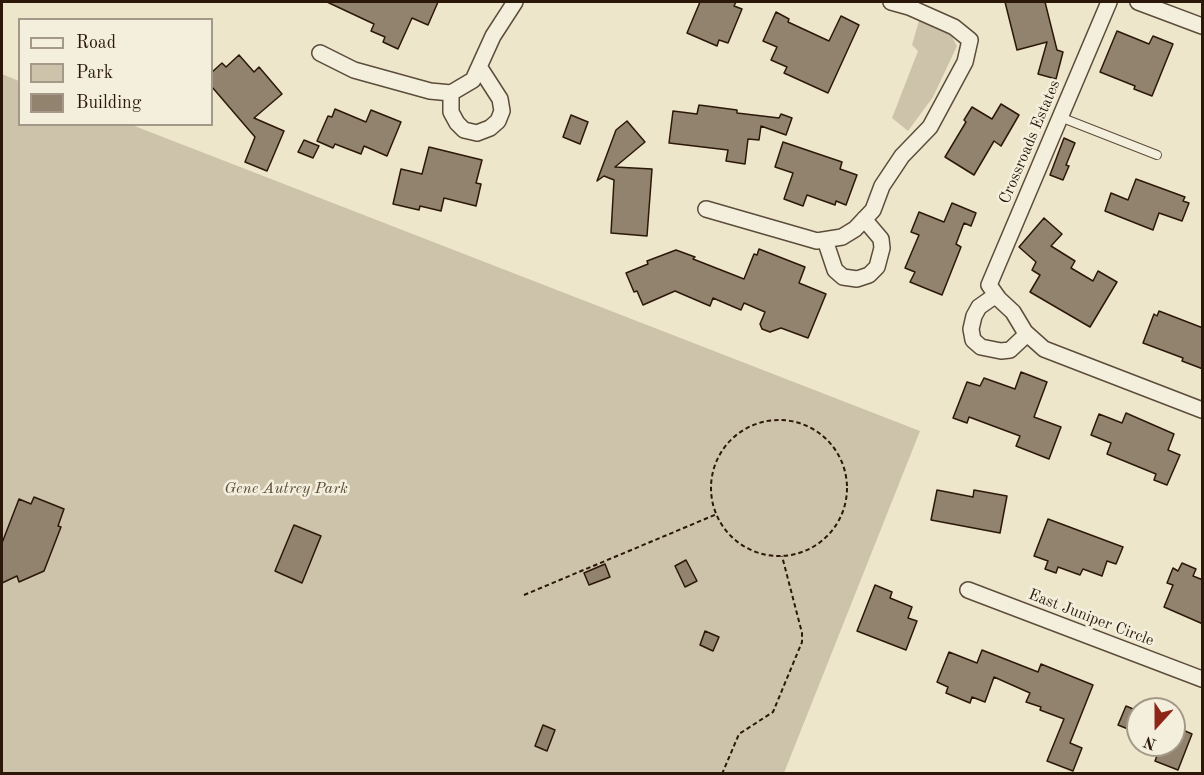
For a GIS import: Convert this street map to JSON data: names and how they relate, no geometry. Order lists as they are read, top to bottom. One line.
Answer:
{"streets":{"street":["Crossroads Estates","East Juniper Circle"]},"parks":["Gene Autrey Park"],"legend":["Road","Park","Building"],"north":"bottom"}
